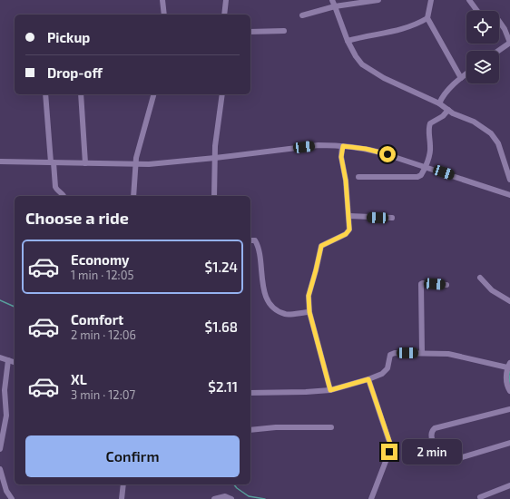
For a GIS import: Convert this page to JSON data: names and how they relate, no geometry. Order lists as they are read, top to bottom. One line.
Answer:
{"page":{"banner":["Pickup","Drop-off"],"heading":"Choose a ride","list":[{"name":"Economy","note":"1 min · 12:05","value":"$1.24"},{"name":"Comfort","note":"2 min · 12:06","value":"$1.68"},{"name":"XL","note":"3 min · 12:07","value":"$2.11"}],"buttons":"Confirm","bubble":"2 min"}}
